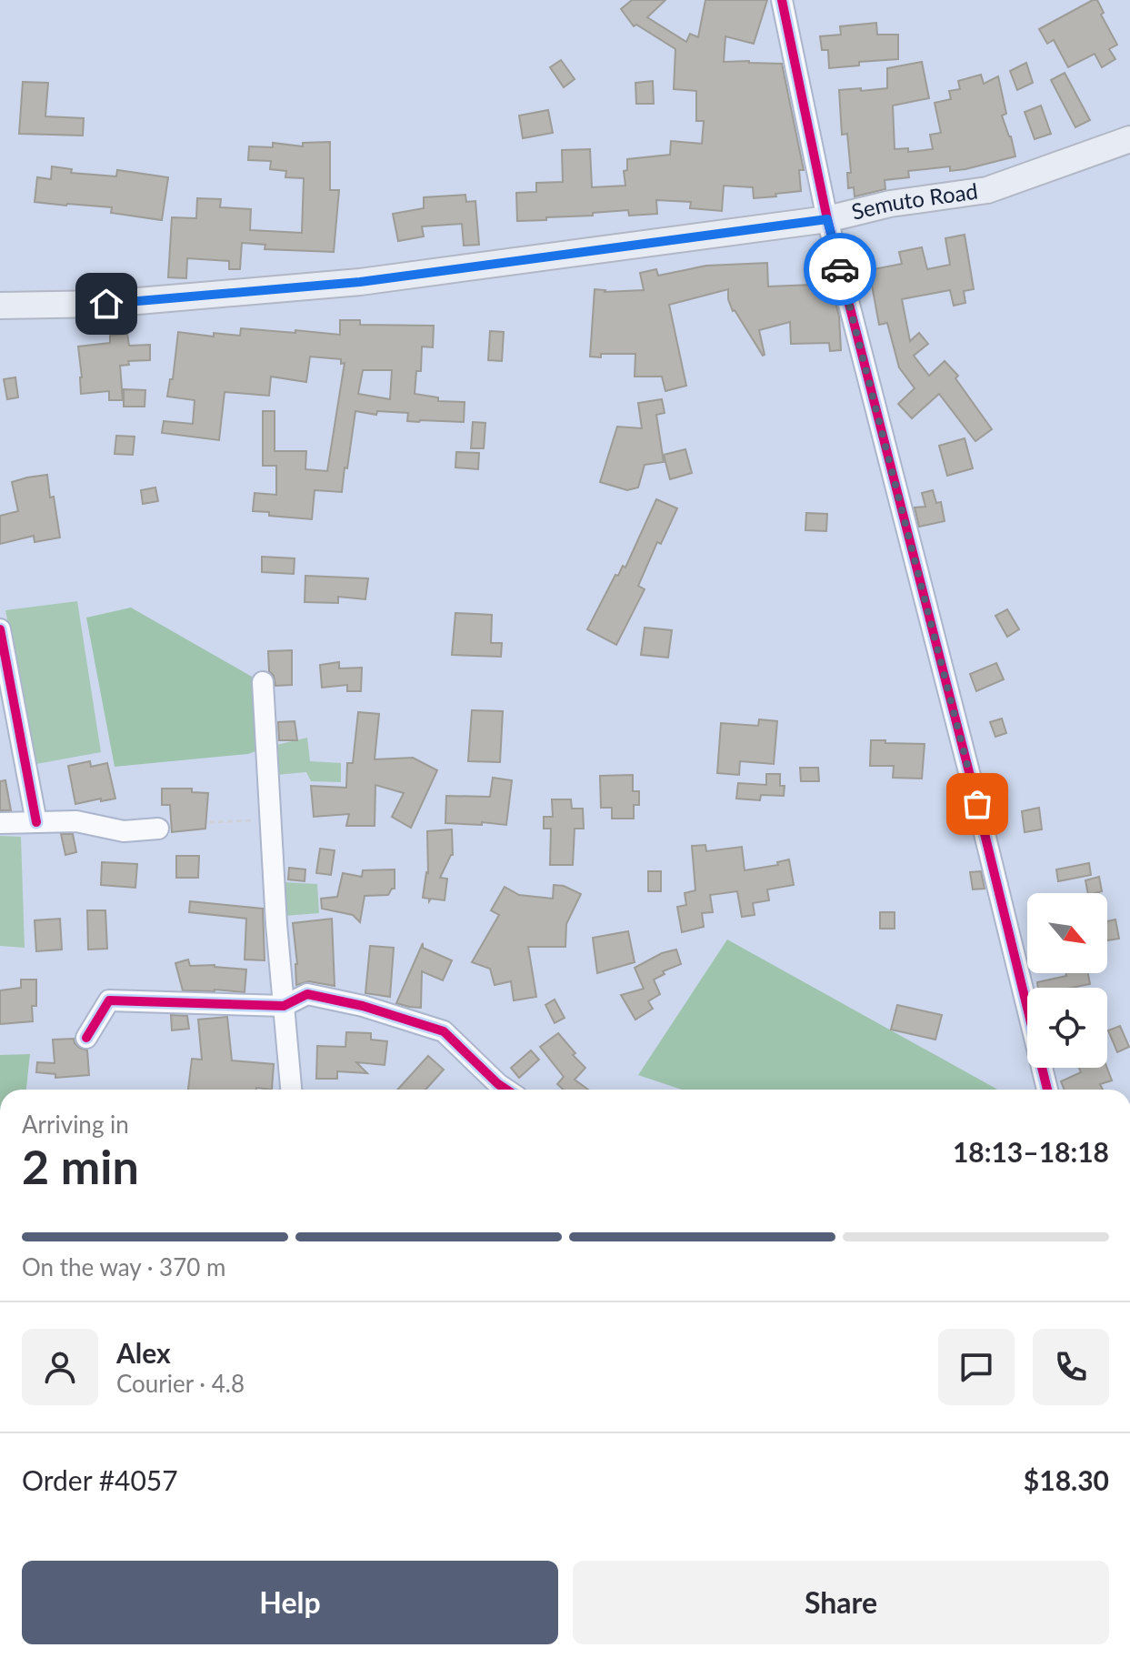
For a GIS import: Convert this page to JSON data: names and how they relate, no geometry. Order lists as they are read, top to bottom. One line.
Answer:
{"streets":{"main road":["Semuto Road"]},"north":"bottom right","page":{"heading":["2 min","Arriving in","18:13–18:18"],"panel":["Alex","Courier · 4.8","Order #4057","$18.30"],"bar":"On the way · 370 m","buttons":["Help","Share"]}}
